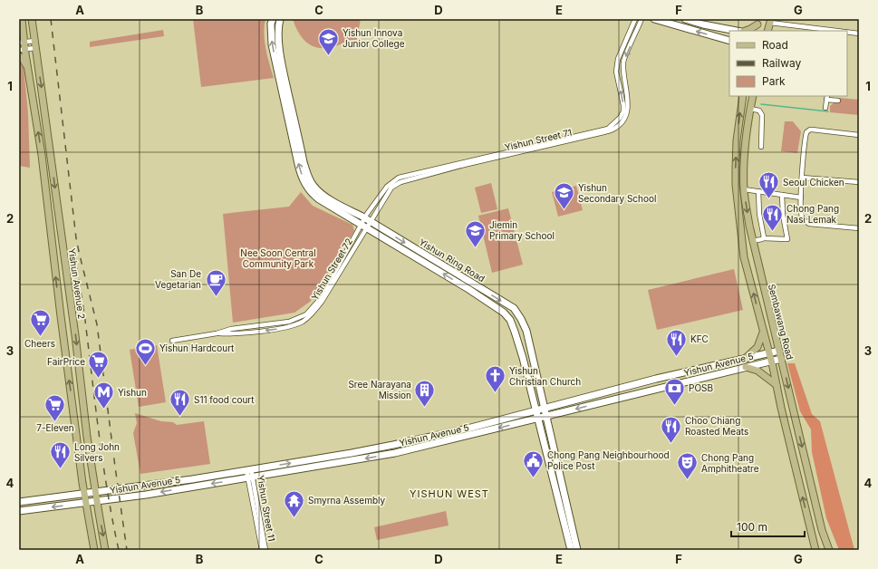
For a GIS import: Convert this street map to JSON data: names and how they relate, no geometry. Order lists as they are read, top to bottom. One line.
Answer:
{"streets":{"main road":["Yishun Ring Road","Yishun Avenue 2","Sembawang Road","Yishun Avenue 5"],"street":["Yishun Street 71","Yishun Street 72","Yishun Street 11"]},"crossings":[["Yishun Street 71","Yishun Ring Road"],["Yishun Street 71","Yishun Street 72"],["Yishun Ring Road","Yishun Street 72"],["Yishun Ring Road","Yishun Avenue 5"],["Yishun Avenue 2","Yishun Avenue 5"],["Sembawang Road","Yishun Avenue 5"],["Yishun Avenue 5","Yishun Street 11"]],"districts":["YISHUN WEST"],"parks":["Nee Soon Central Community Park"],"places":{"school or university":["Yishun Innova Junior College","Yishun Secondary School","Jiemin Primary School"],"restaurant":["Seoul Chicken","Chong Pang Nasi Lemak","KFC","S11 food court","Choo Chiang Roasted Meats","Long John Silvers"],"cafe":["San De Vegetarian"],"supermarket":["Cheers","FairPrice","7-Eleven"],"sports":["Yishun Hardcourt"],"church":["Yishun Christian Church"],"bank":["POSB"],"building":["Sree Narayana Mission"],"metro station":["Yishun"],"public building":["Chong Pang Neighbourhood Police Post"],"theatre":["Chong Pang Amphitheatre"],"temple":["Smyrna Assembly"]},"legend":["Road","Railway","Park"],"scale_bar":"100 m","grid":{"columns":["A","B","C","D","E","F","G"],"rows":["1","2","3","4"]}}
